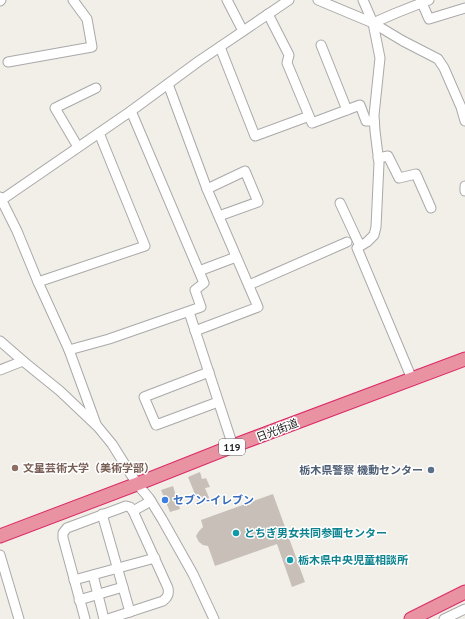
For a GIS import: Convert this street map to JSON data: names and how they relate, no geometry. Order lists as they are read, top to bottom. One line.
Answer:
{"streets":{"highway":["日光街道","119"]},"places":["文星芸術大学（美術学部）","栃木県警察 機動センター","セブン-イレブン","とちぎ男女共同参画センター","栃木県中央児童相談所"]}
